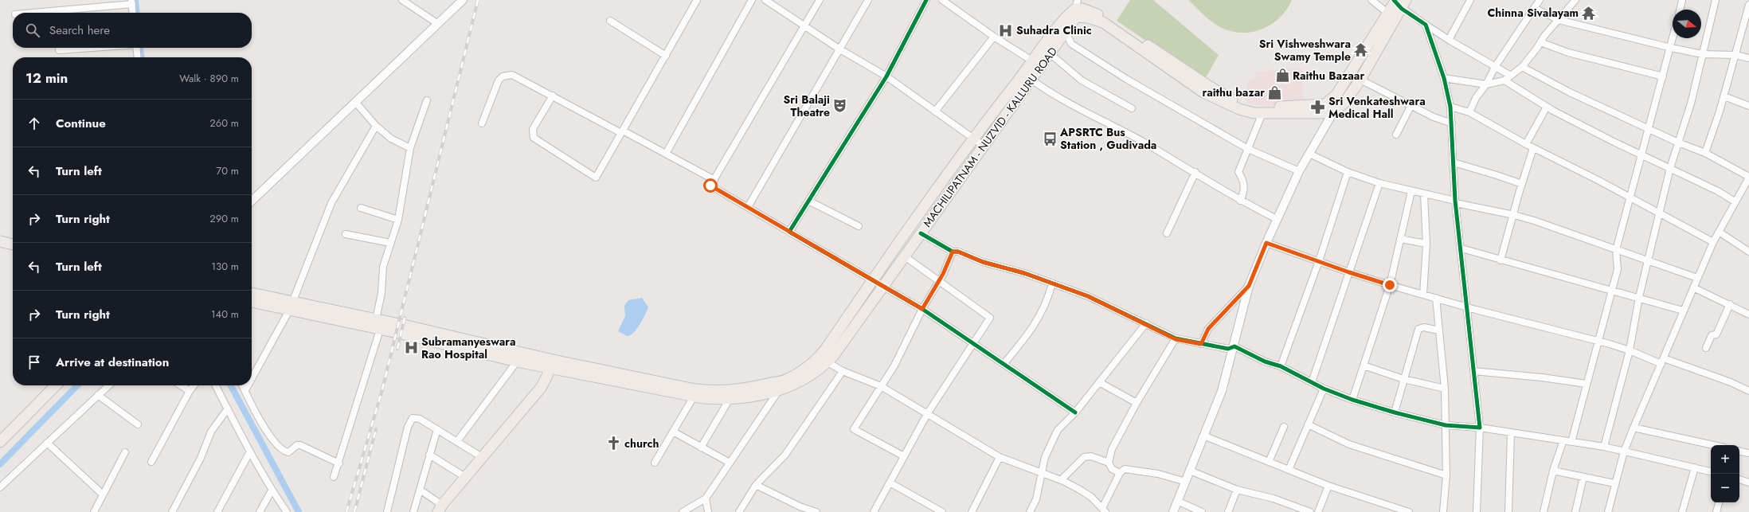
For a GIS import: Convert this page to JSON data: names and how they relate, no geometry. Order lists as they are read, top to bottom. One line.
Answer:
{"streets":{"highway":["MACHILIPATNAM - NUZVID - KALLURU ROAD"]},"places":{"temple":["Chinna Sivalayam","Sri Vishweshwara Swamy Temple"],"hospital":["Suhadra Clinic","Subramanyeswara Rao Hospital"],"shop":["Raithu Bazaar","raithu bazar"],"theatre":["Sri Balaji Theatre"],"pharmacy":["Sri Venkateshwara Medical Hall"],"bus stop":["APSRTC Bus Station , Gudivada"],"church":["church"]},"north":"right","page":{"search":"Search here","heading":["12 min","Walk · 890 m"],"list":[["Continue","260 m"],["Turn left","70 m"],["Turn right","290 m"],["Turn left","130 m"],["Turn right","140 m"],"Arrive at destination"],"map_buttons":["+","−"]}}
